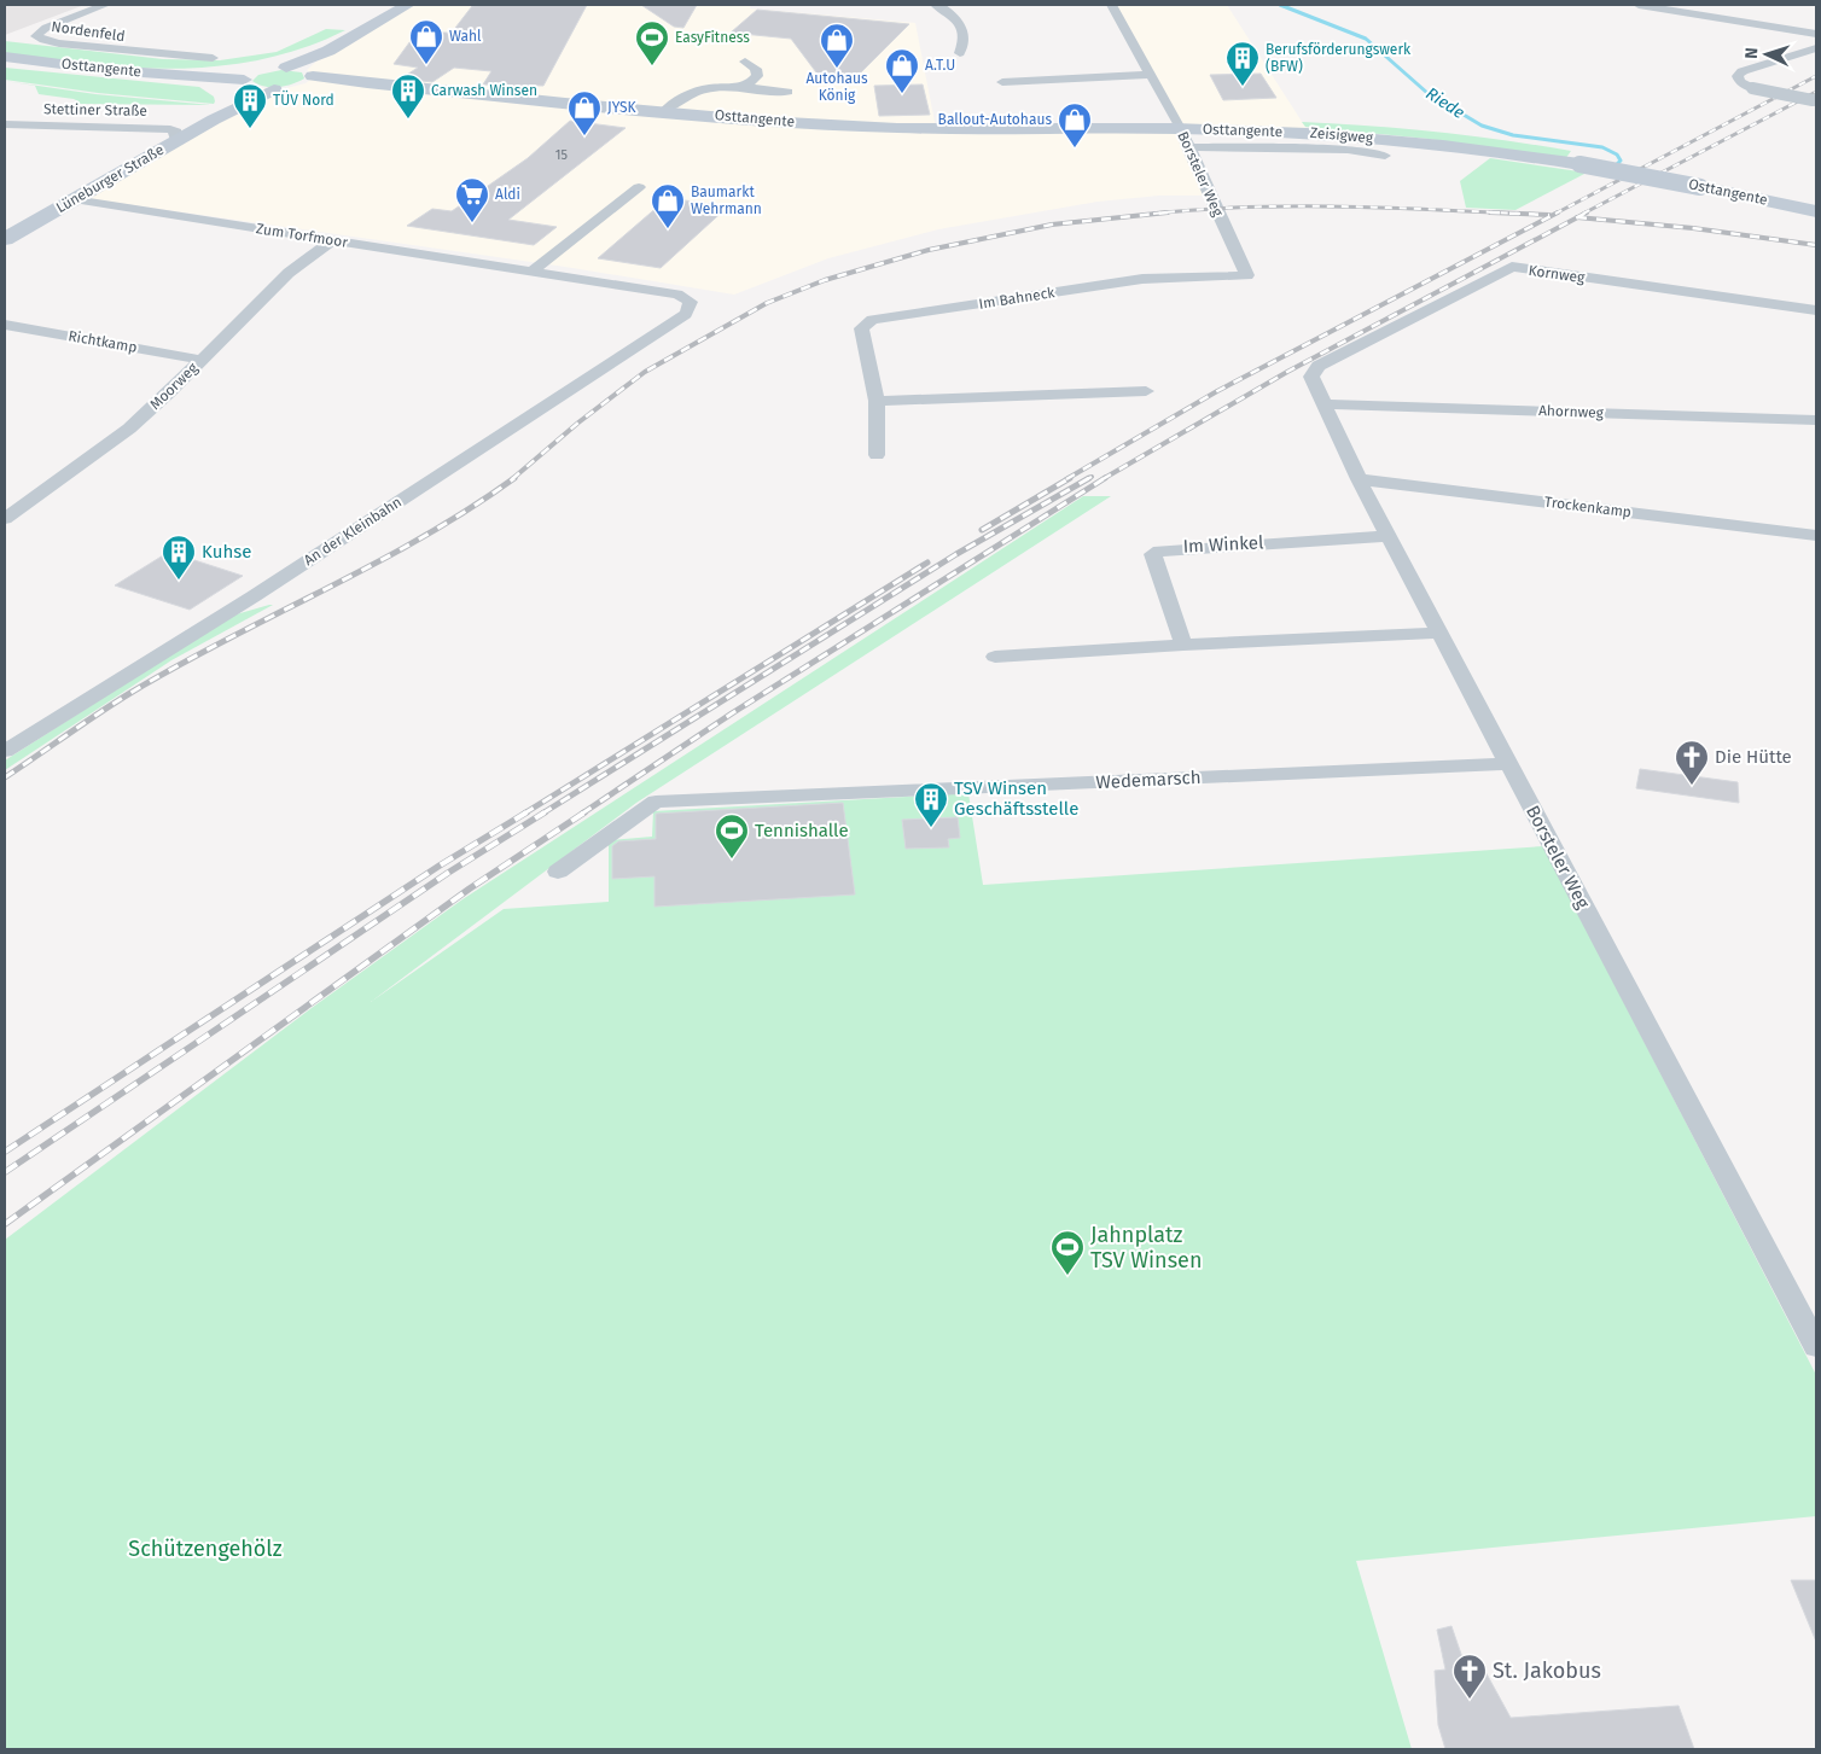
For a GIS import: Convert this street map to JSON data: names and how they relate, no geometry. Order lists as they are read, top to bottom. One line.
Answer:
{"streets":{"main road":["Osttangente","Lüneburger Straße"],"street":["Nordenfeld","Stettiner Straße","Zeisigweg","Borsteler Weg","Zum Torfmoor","Kornweg","Im Bahneck","Richtkamp","Moorweg","Ahornweg","Trockenkamp","An der Kleinbahn","Im Winkel","Wedemarsch"]},"crossings":[["Osttangente","Borsteler Weg"],["Osttangente","Lüneburger Straße"],["Stettiner Straße","Lüneburger Straße"],["Zeisigweg","Borsteler Weg"],["Borsteler Weg","Kornweg"],["Borsteler Weg","Im Bahneck"],["Borsteler Weg","Ahornweg"],["Borsteler Weg","Trockenkamp"],["Borsteler Weg","Im Winkel"],["Borsteler Weg","Wedemarsch"],["Lüneburger Straße","Zum Torfmoor"],["Zum Torfmoor","Moorweg"],["Zum Torfmoor","An der Kleinbahn"],["Richtkamp","Moorweg"]],"water":["Riede"],"parks":["Schützengehölz"],"places":{"shop":["Wahl","Autohaus König","A.T.U","JYSK","Ballout-Autohaus","Baumarkt Wehrmann"],"sports":["EasyFitness","Tennishalle","Jahnplatz TSV Winsen"],"building":["Berufsförderungswerk (BFW)","Carwash Winsen","TÜV Nord","Kuhse","TSV Winsen Geschäftsstelle"],"supermarket":["Aldi"],"church":["Die Hütte","St. Jakobus"]},"house_numbers":["15"],"north":"left"}
